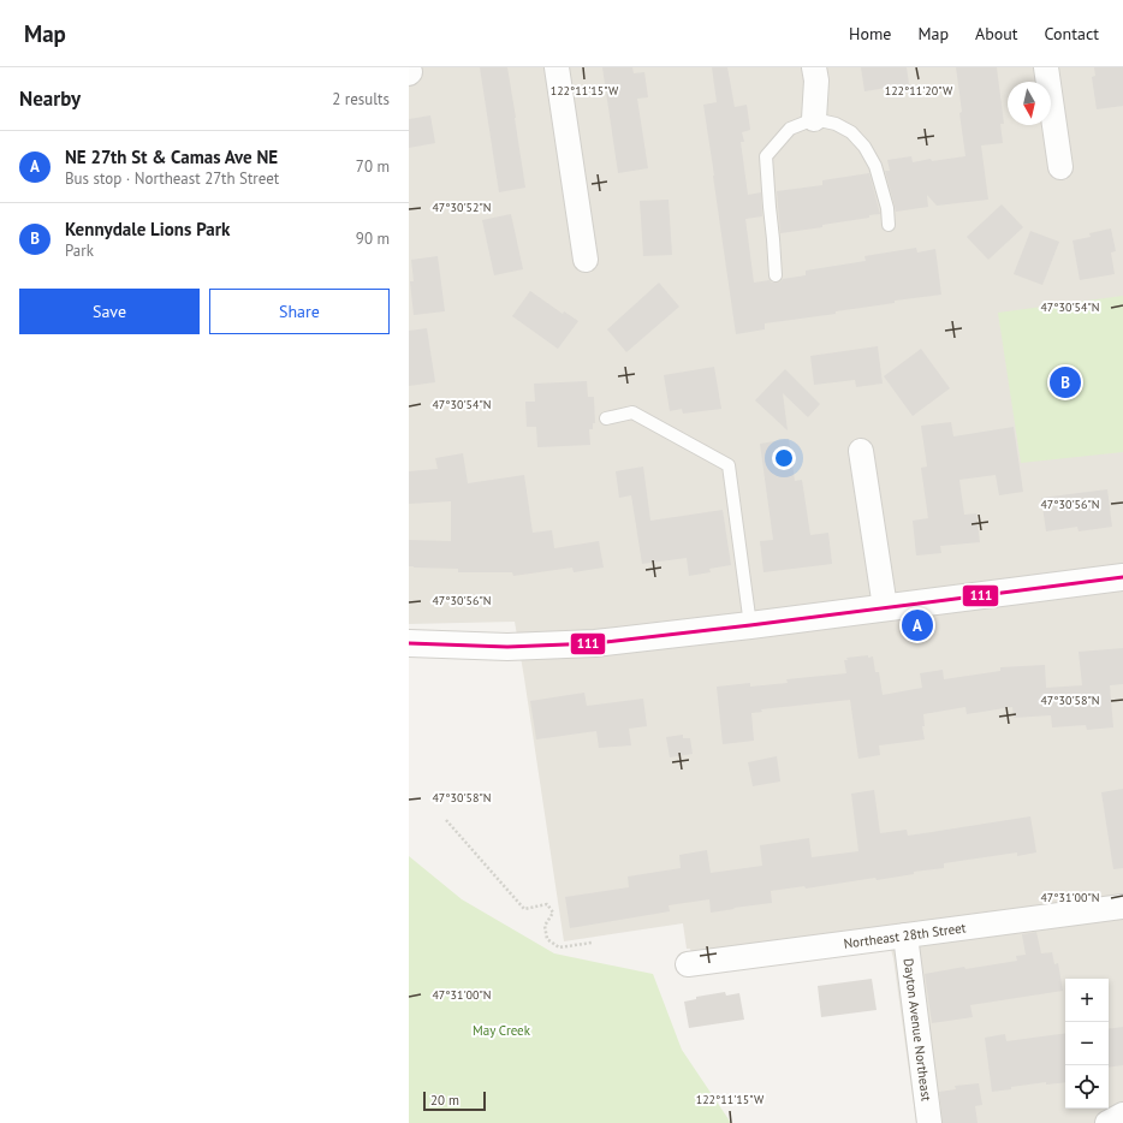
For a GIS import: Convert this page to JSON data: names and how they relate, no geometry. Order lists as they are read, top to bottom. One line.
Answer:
{"streets":{"street":["Northeast 28th Street","Dayton Avenue Northeast"]},"crossings":[["Northeast 28th Street","Dayton Avenue Northeast"]],"parks":["May Creek"],"lines":["transit line 111"],"scale_bar":"20 m","north":"bottom","page":{"header":"Map","nav":["Home","Map","About","Contact"],"heading":["Nearby","2 results"],"list":[{"mark":"A","name":"NE 27th St & Camas Ave NE","note":"Bus stop · Northeast 27th Street","value":"70 m"},{"mark":"B","name":"Kennydale Lions Park","note":"Park","value":"90 m"}],"buttons":["Save","Share"],"pins":["B","A"],"map_buttons":["+","−"],"scale":"20 m"},"coordinates":["122°11'15\"W","122°11'20\"W","47°30'52\"N","47°30'54\"N","47°30'56\"N","47°30'58\"N","47°31'00\"N"]}
